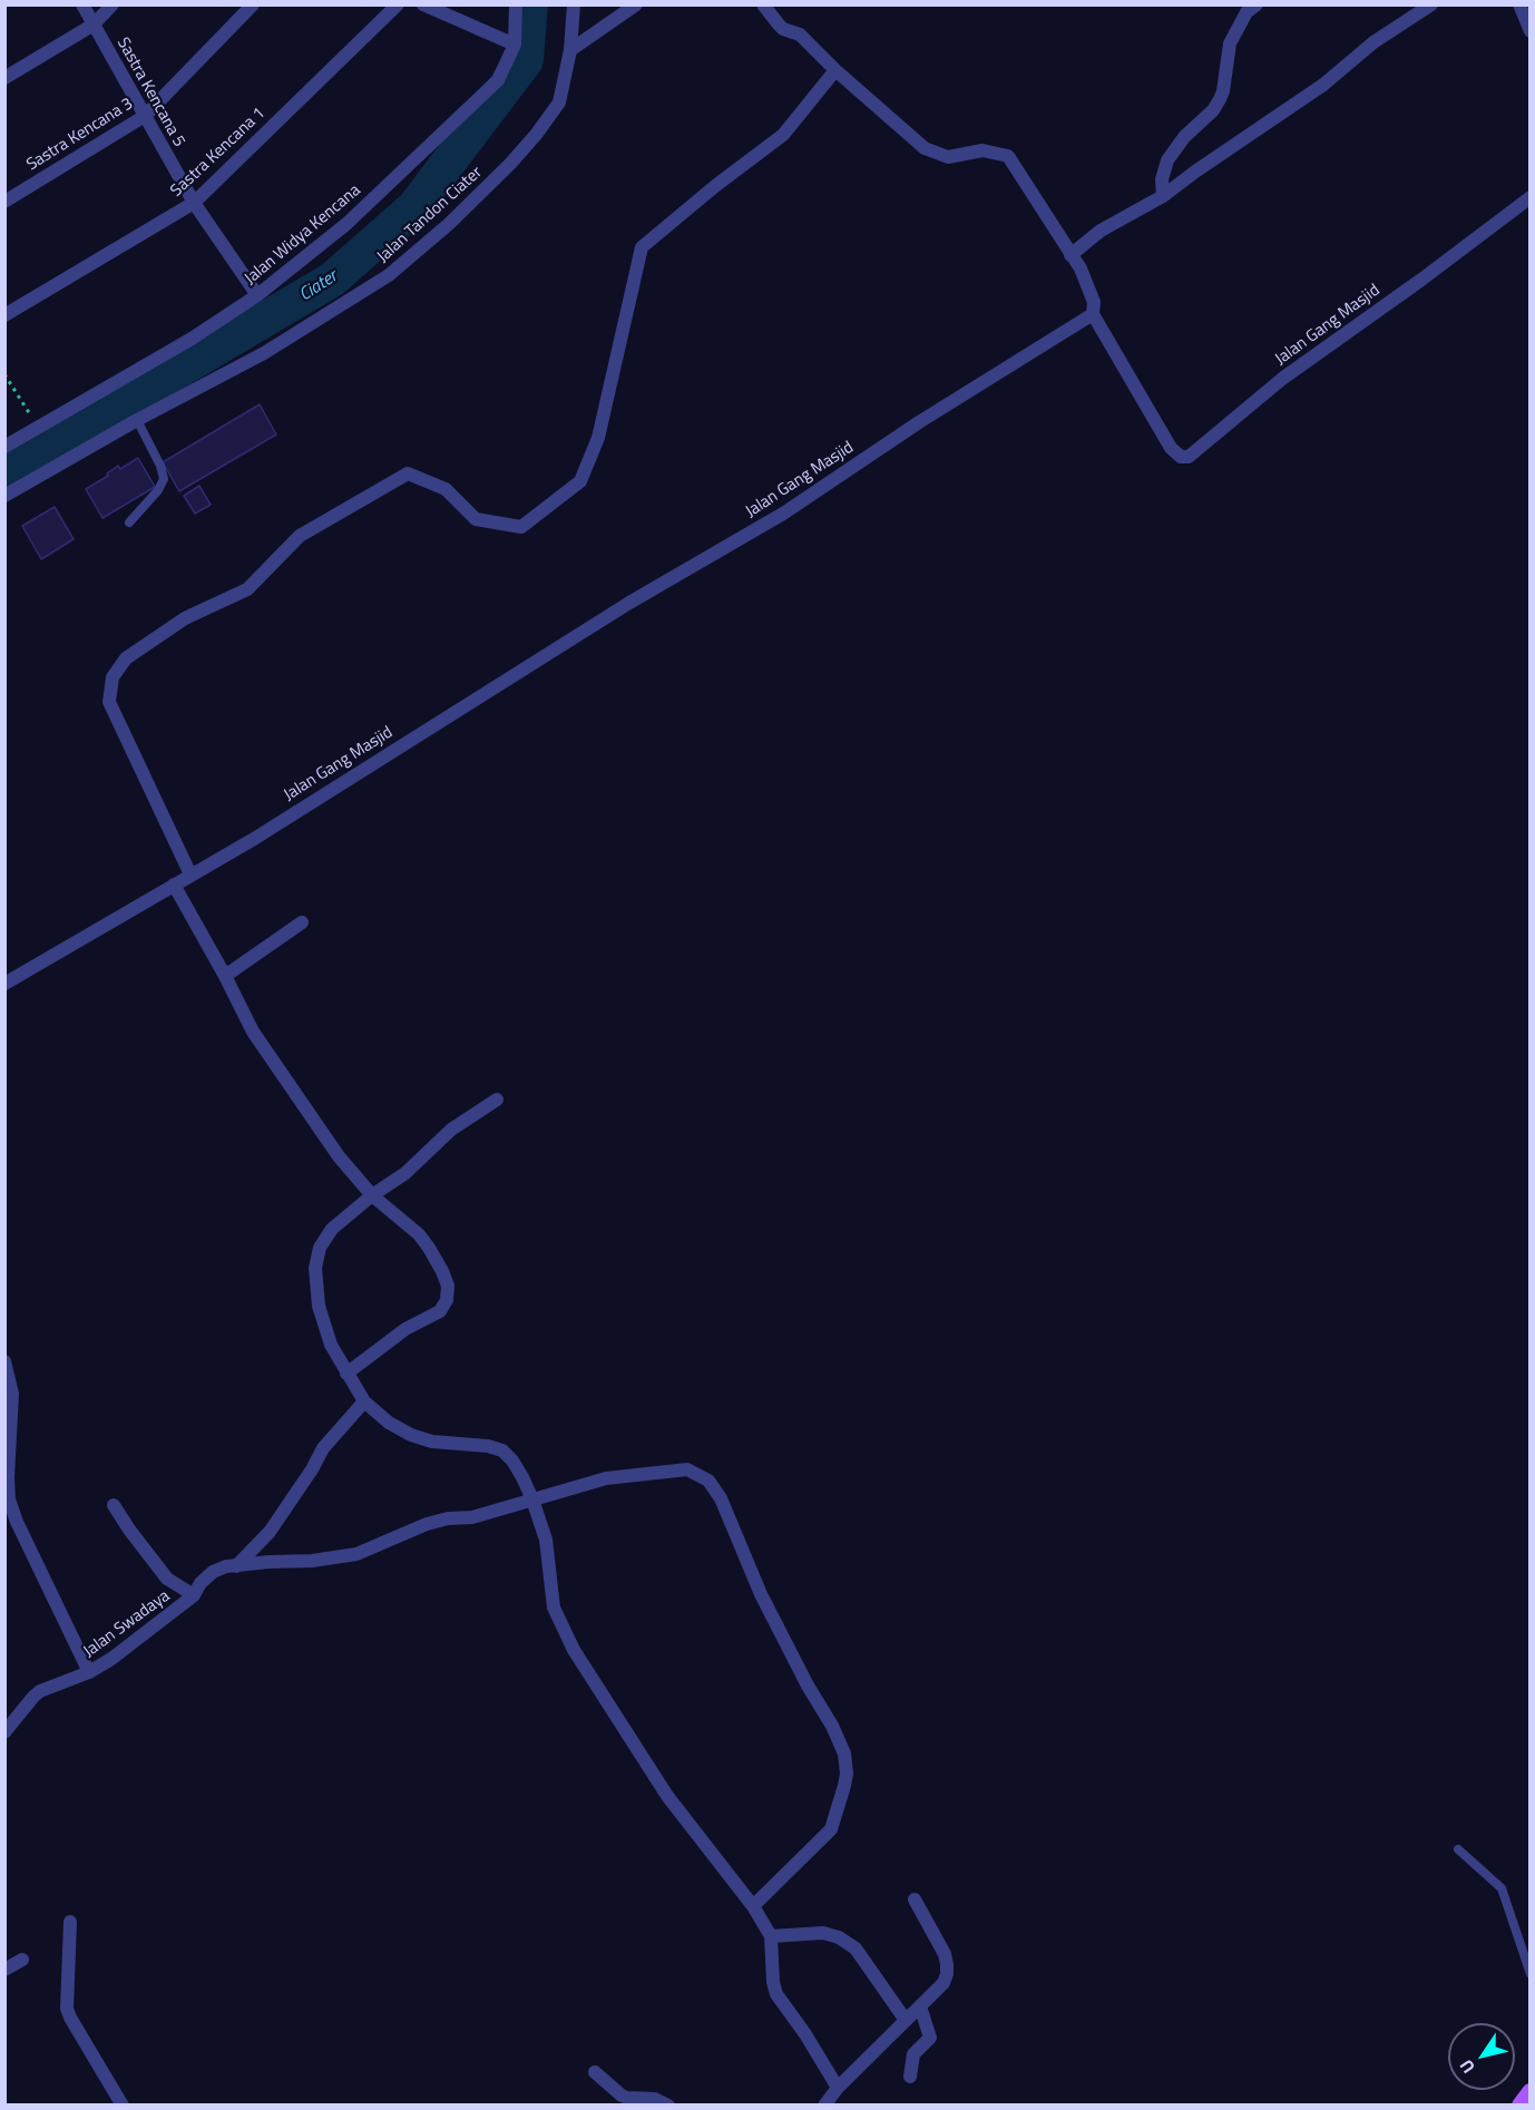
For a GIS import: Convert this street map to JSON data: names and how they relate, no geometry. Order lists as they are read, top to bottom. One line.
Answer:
{"streets":{"street":["Sastra Kencana 5","Sastra Kencana 3","Sastra Kencana 1","Jalan Tandon Ciater","Jalan Widya Kencana","Jalan Gang Masjid","Jalan Swadaya"]},"crossings":[["Sastra Kencana 5","Sastra Kencana 3"],["Sastra Kencana 5","Sastra Kencana 1"],["Sastra Kencana 5","Jalan Widya Kencana"]],"water":["Ciater"],"north":"bottom left"}
